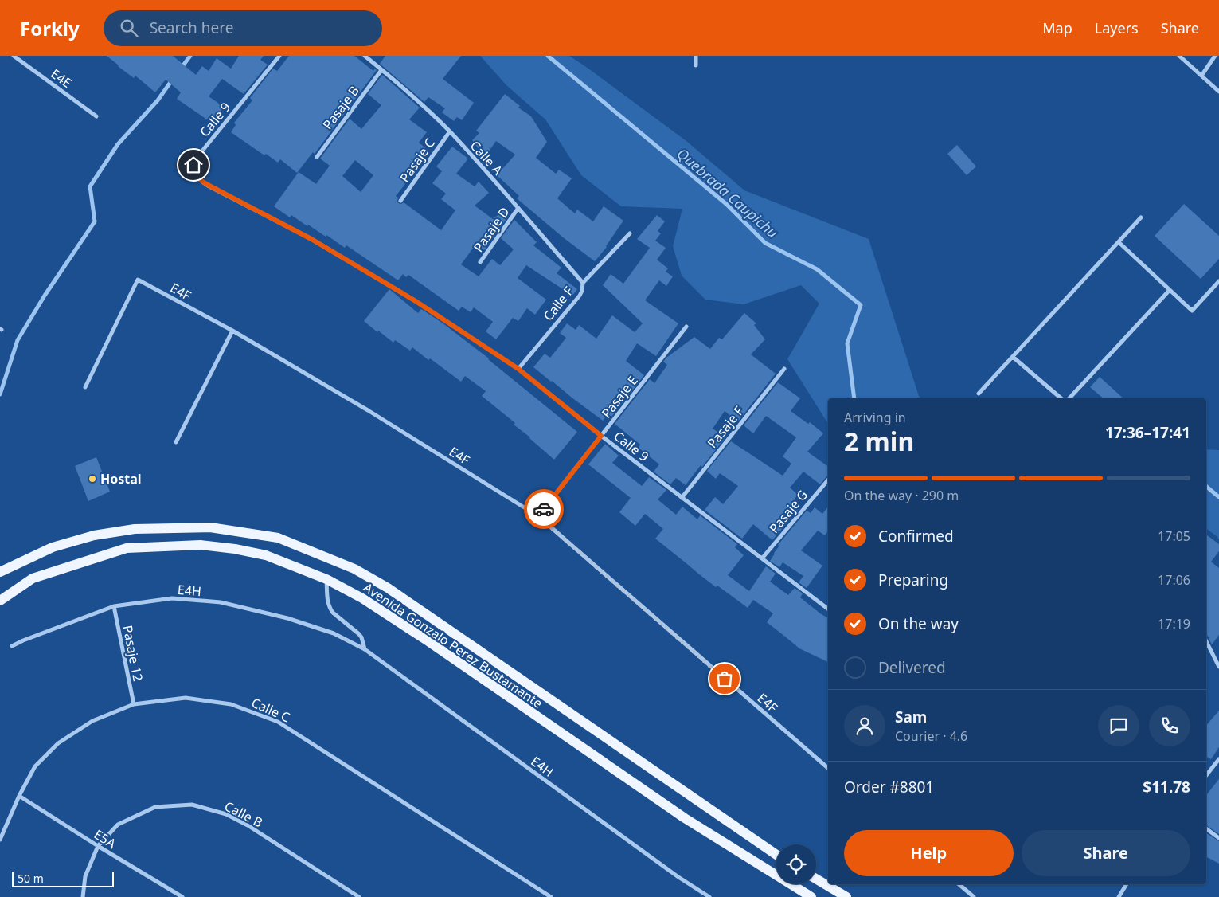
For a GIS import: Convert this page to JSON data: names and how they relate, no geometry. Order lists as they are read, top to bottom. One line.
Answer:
{"streets":{"main road":["Avenida Gonzalo Perez Bustamante"],"street":["E4E","Pasaje B","Calle 9","Calle A","Pasaje C","Pasaje D","E4F","Calle F","Pasaje E","Pasaje F","Pasaje G","E4H","Pasaje 12","Calle C","Calle B","E5A"]},"crossings":[["Pasaje B","Calle A"],["Calle 9","Calle F"],["Calle 9","Pasaje E"],["Calle 9","Pasaje F"],["Calle 9","Pasaje G"],["Calle A","Pasaje C"],["Calle A","Pasaje D"],["Calle A","Calle F"],["E4F","Pasaje E"],["E4H","Pasaje 12"],["Pasaje 12","Calle C"],["Calle C","E5A"],["Calle B","E5A"]],"water":["Quebrada Caupichu"],"places":["Hostal"],"scale_bar":"50 m","page":{"header":"Forkly","search":"Search here","nav":["Map","Layers","Share"],"heading":["2 min","Arriving in","17:36–17:41"],"panel":["Sam","Courier · 4.6","Order #8801","$11.78"],"bar":"On the way · 290 m","list":[["Confirmed","17:05"],["Preparing","17:06"],["On the way","17:19"],"Delivered"],"buttons":["Help","Share"],"scale":"50 m"}}
